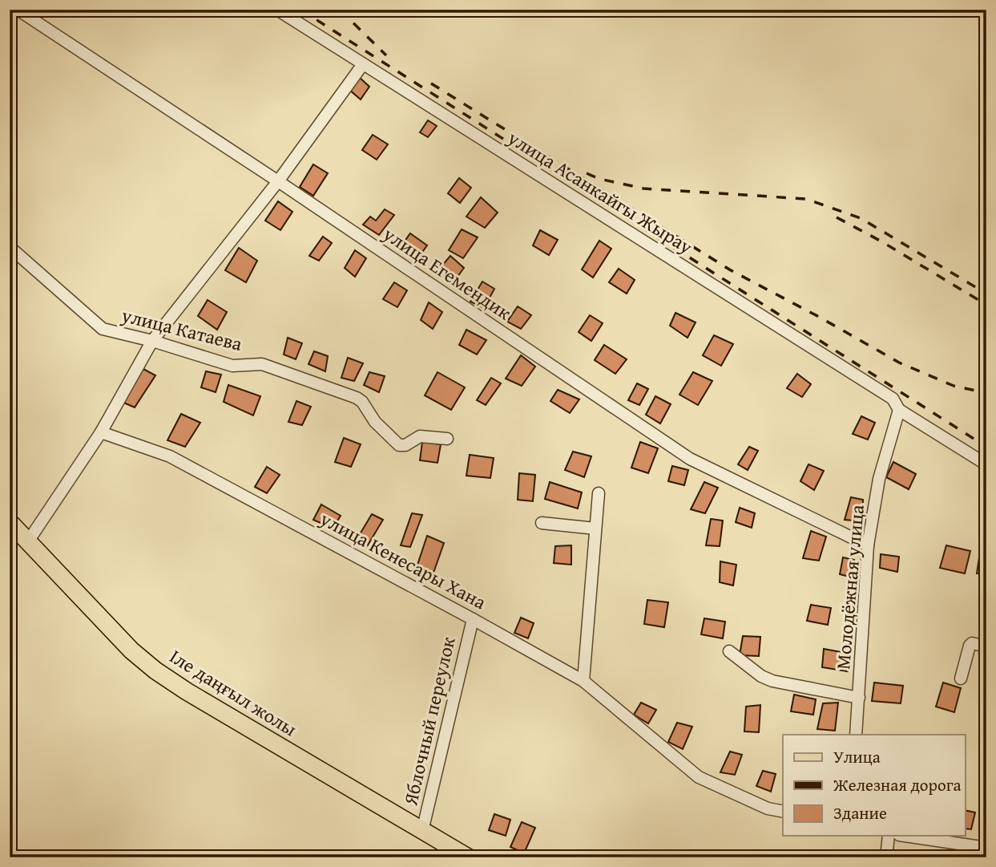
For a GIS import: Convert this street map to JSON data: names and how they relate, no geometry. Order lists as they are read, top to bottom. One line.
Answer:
{"streets":{"main road":["Іле даңғыл жолы"],"street":["улица Асанкайгы Жырау","улица Егемендик","улица Катаева","улица Кенесары Хана","Молодёжная улица","Яблочный переулок"]},"crossings":[["улица Асанкайгы Жырау","Молодёжная улица"],["улица Егемендик","Молодёжная улица"],["улица Кенесары Хана","Яблочный переулок"],["Іле даңғыл жолы","Яблочный переулок"]],"legend":["Улица","Железная дорога","Здание"]}
